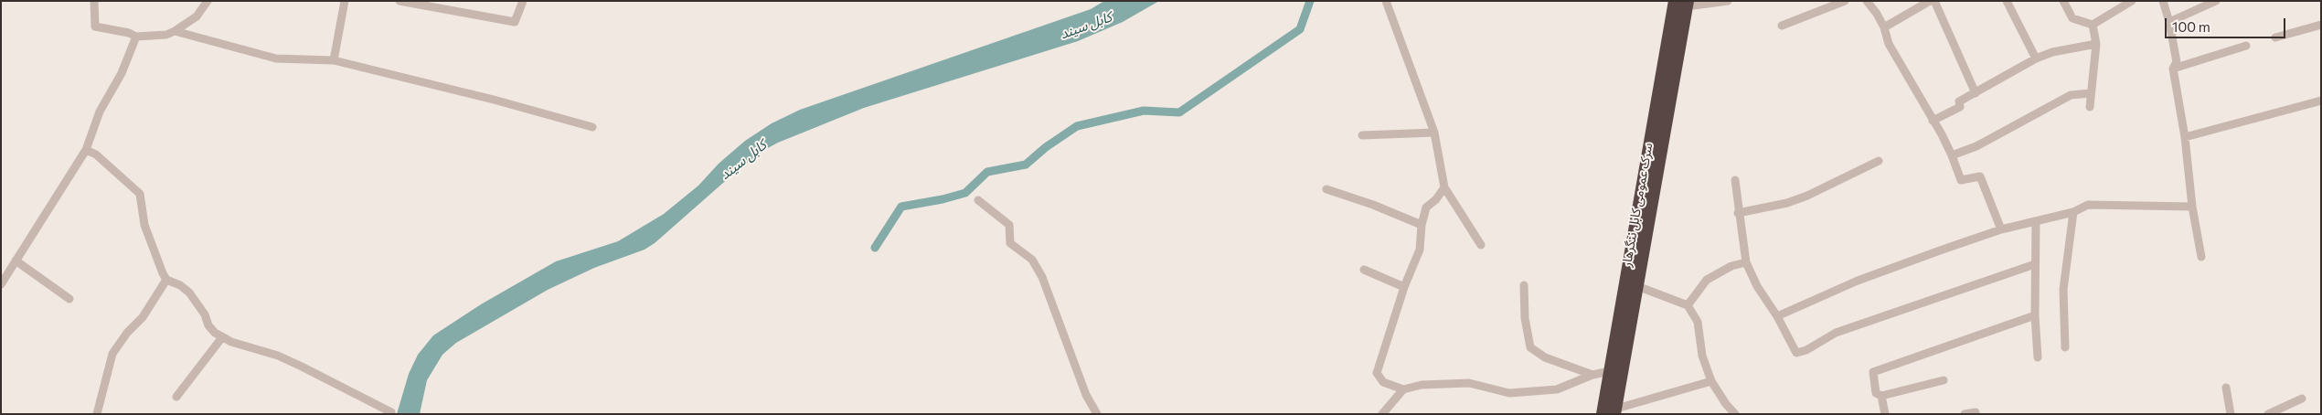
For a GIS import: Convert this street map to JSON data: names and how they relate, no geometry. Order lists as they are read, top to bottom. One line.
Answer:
{"streets":{"highway":["سرک عمومی کابل ننگرهار"]},"water":["کابل سيند"],"scale_bar":"100 m"}
